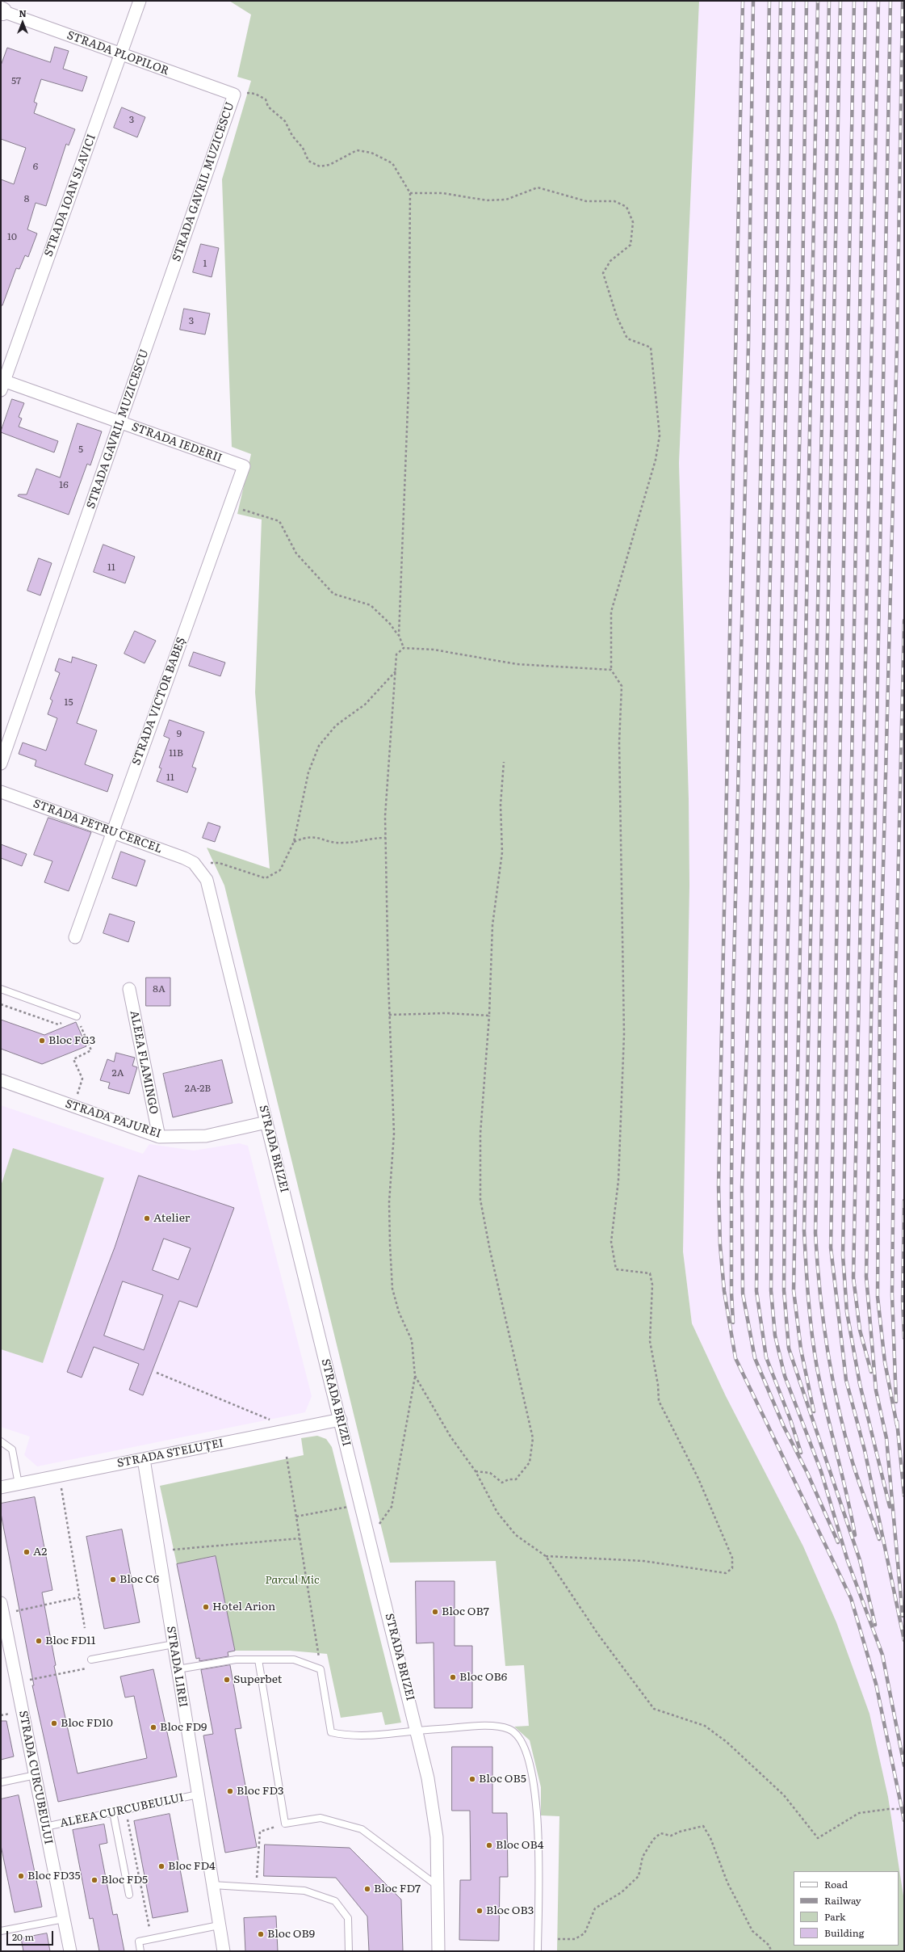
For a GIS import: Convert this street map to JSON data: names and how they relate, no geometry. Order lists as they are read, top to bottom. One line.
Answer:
{"streets":{"street":["STRADA PLOPILOR","STRADA GAVRIL MUZICESCU","STRADA IOAN SLAVICI","STRADA IEDERII","STRADA VICTOR BABEȘ","STRADA PETRU CERCEL","ALEEA FLAMINGO","STRADA PAJUREI","STRADA BRIZEI","STRADA STELUȚEI","STRADA LIREI","STRADA CURCUBEULUI"],"lane":["ALEEA CURCUBEULUI"]},"crossings":[["STRADA PLOPILOR","STRADA GAVRIL MUZICESCU"],["STRADA PLOPILOR","STRADA IOAN SLAVICI"],["STRADA GAVRIL MUZICESCU","STRADA IEDERII"],["STRADA IOAN SLAVICI","STRADA IEDERII"],["STRADA IEDERII","STRADA VICTOR BABEȘ"],["STRADA VICTOR BABEȘ","STRADA PETRU CERCEL"],["STRADA PETRU CERCEL","STRADA BRIZEI"],["ALEEA FLAMINGO","STRADA PAJUREI"],["STRADA PAJUREI","STRADA BRIZEI"],["STRADA BRIZEI","STRADA STELUȚEI"],["STRADA STELUȚEI","STRADA LIREI"],["STRADA LIREI","ALEEA CURCUBEULUI"],["STRADA CURCUBEULUI","ALEEA CURCUBEULUI"]],"parks":["Parcul Mic"],"places":["Bloc FG3","Atelier","A2","Bloc C6","Hotel Arion","Bloc OB7","Bloc FD11","Bloc OB6","Superbet","Bloc FD10","Bloc FD9","Bloc OB5","Bloc FD3","Bloc OB4","Bloc FD4","Bloc FD35","Bloc FD5","Bloc FD7","Bloc OB3","Bloc OB9"],"house_numbers":["57","3","6","8","10","1","3","5","16","11","15","9","11B","11","8A","2A","2A-2B"],"legend":["Road","Railway","Park","Building"],"scale_bar":"20 m","north":"top"}
